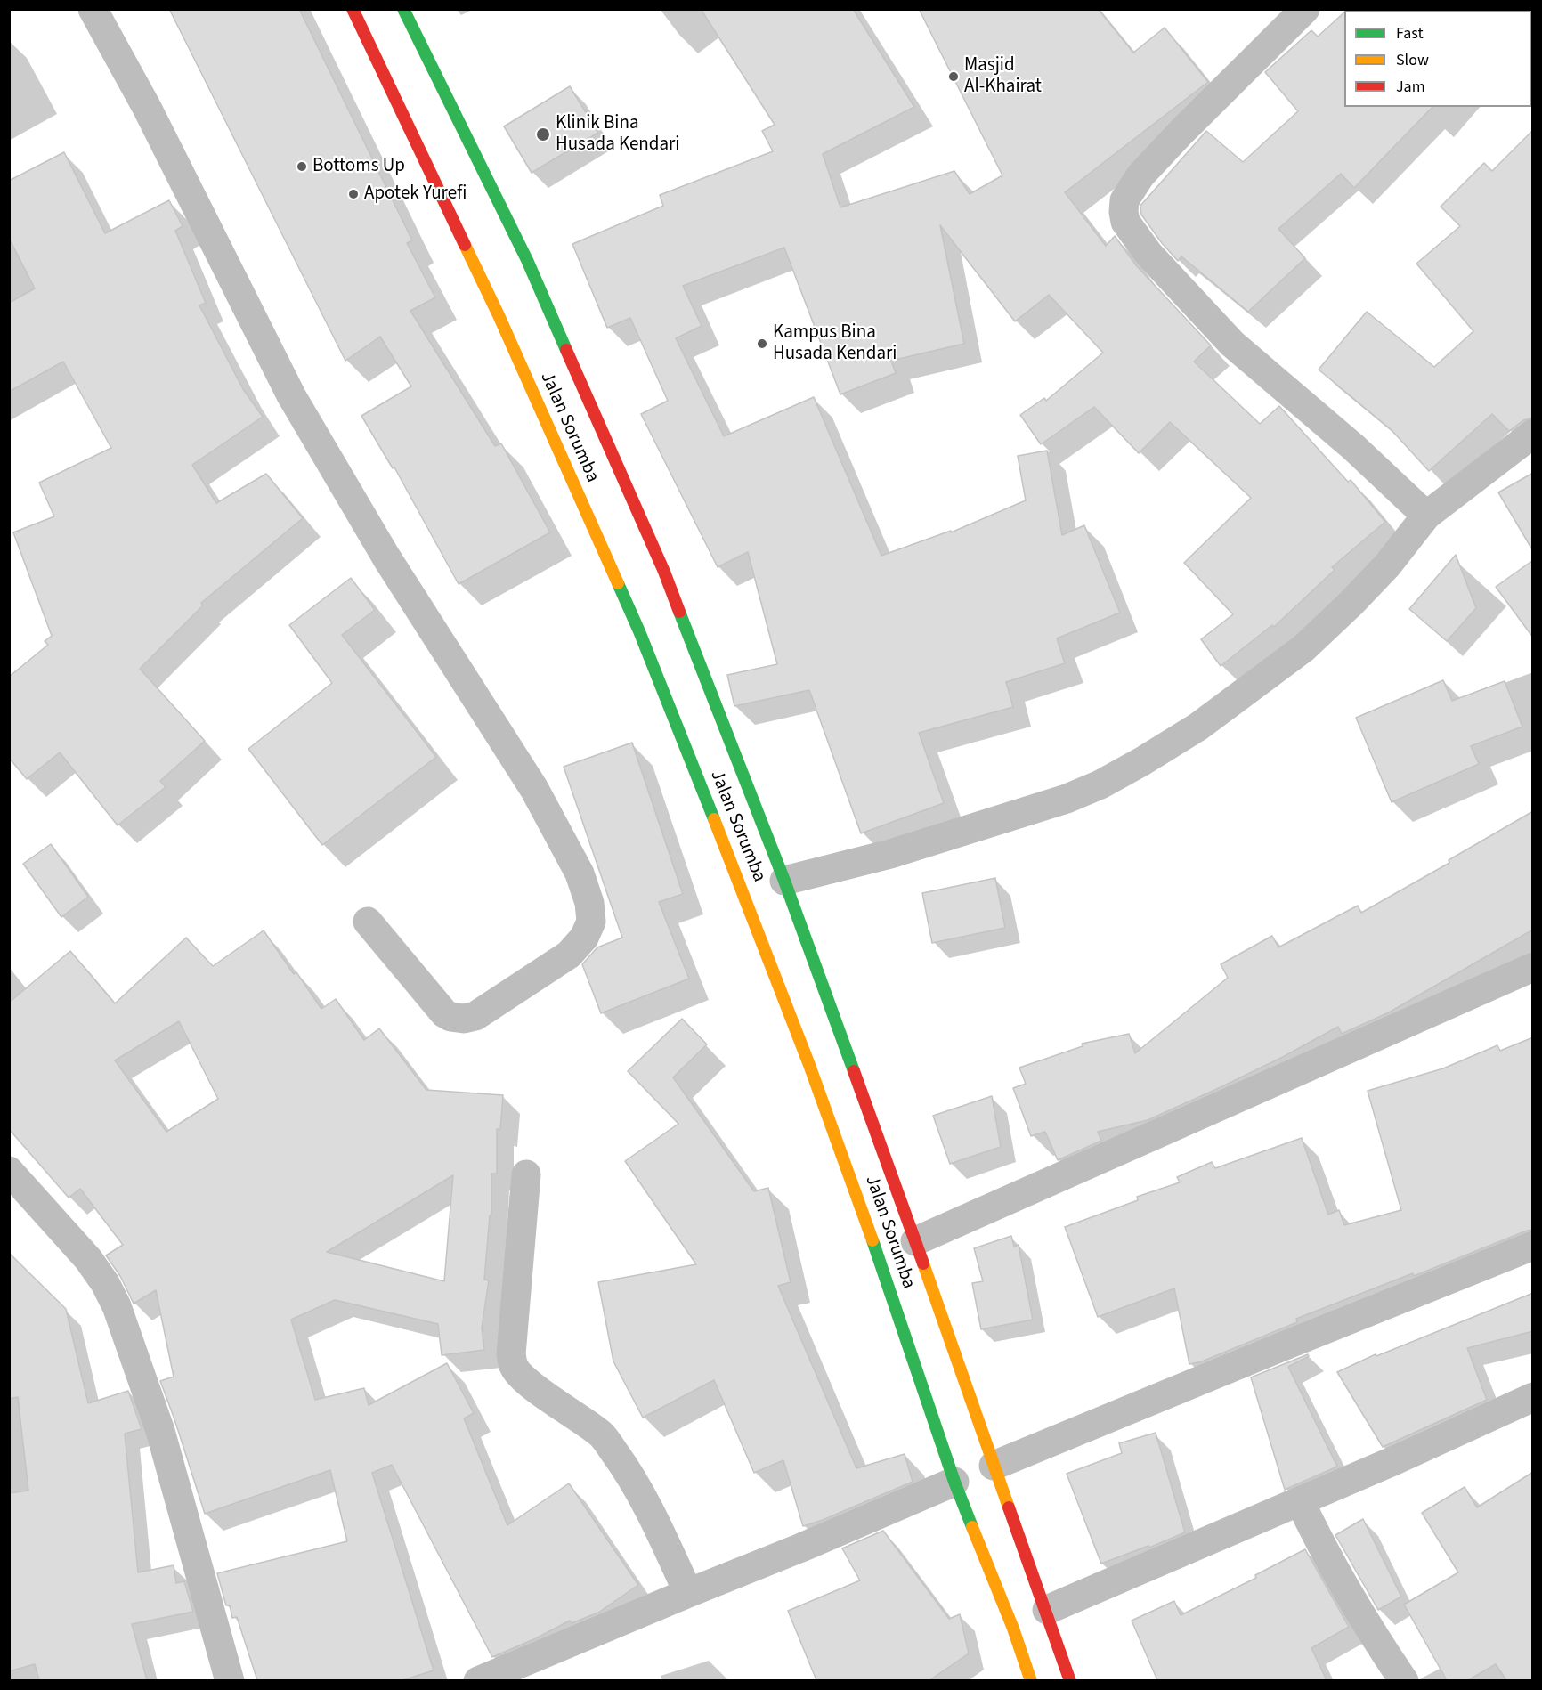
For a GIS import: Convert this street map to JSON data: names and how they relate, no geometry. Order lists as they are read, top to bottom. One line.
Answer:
{"streets":{"street":["Jalan Sorumba"]},"places":["Masjid Al-Khairat","Klinik Bina Husada Kendari","Bottoms Up","Apotek Yurefi","Kampus Bina Husada Kendari"],"legend":["Fast","Slow","Jam"]}
